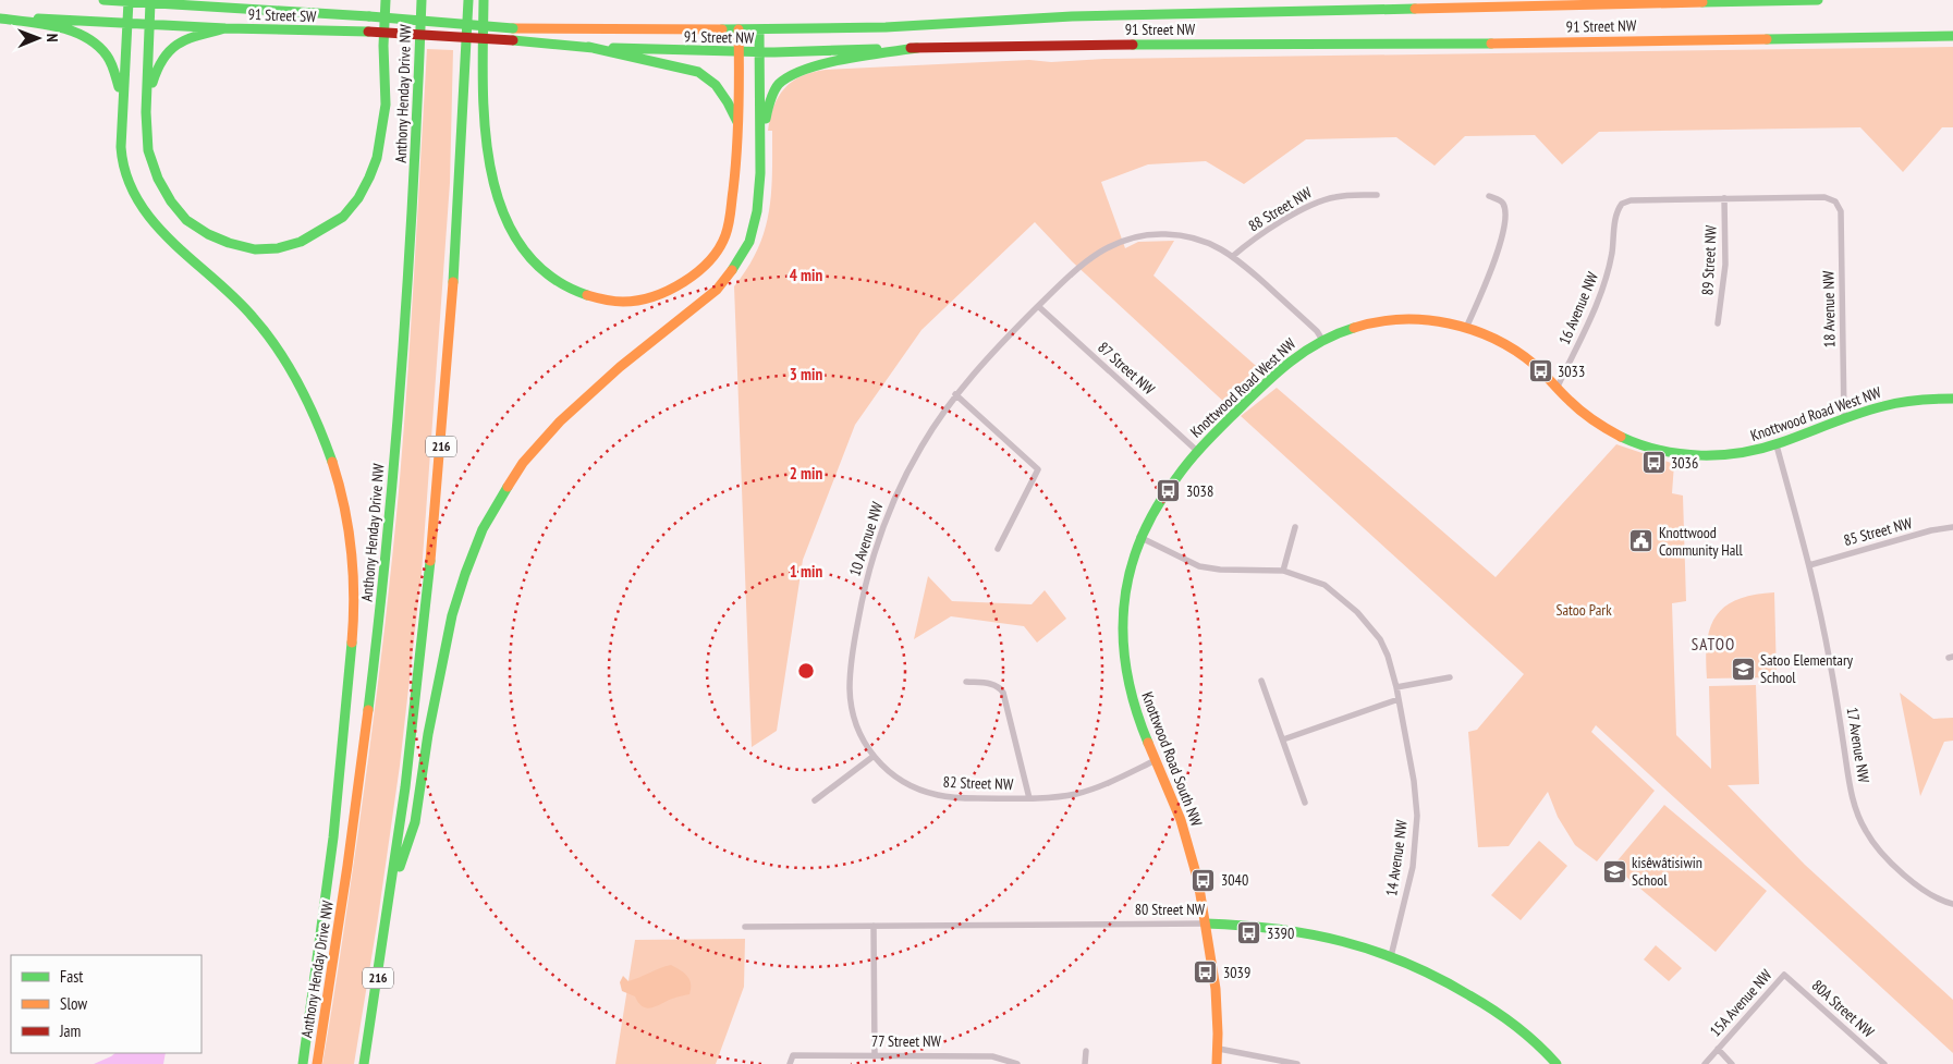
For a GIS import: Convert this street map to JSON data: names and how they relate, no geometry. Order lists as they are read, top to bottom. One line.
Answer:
{"streets":{"main road":["91 Street SW","91 Street NW","Anthony Henday Drive NW","Knottwood Road West NW","216","Knottwood Road South NW","80 Street NW"],"street":["88 Street NW","89 Street NW","16 Avenue NW","18 Avenue NW","87 Street NW","85 Street NW","10 Avenue NW","17 Avenue NW","82 Street NW","14 Avenue NW","15A Avenue NW","80A Street NW","77 Street NW"]},"crossings":[["91 Street SW","91 Street NW"],["88 Street NW","10 Avenue NW"],["89 Street NW","16 Avenue NW"],["89 Street NW","18 Avenue NW"],["16 Avenue NW","18 Avenue NW"],["16 Avenue NW","Knottwood Road West NW"],["18 Avenue NW","Knottwood Road West NW"],["87 Street NW","Knottwood Road West NW"],["87 Street NW","10 Avenue NW"],["87 Street NW","Knottwood Road South NW"],["Knottwood Road West NW","17 Avenue NW"],["Knottwood Road West NW","Knottwood Road South NW"],["85 Street NW","17 Avenue NW"],["10 Avenue NW","82 Street NW"],["Knottwood Road South NW","82 Street NW"],["Knottwood Road South NW","80 Street NW"],["14 Avenue NW","80 Street NW"],["15A Avenue NW","80A Street NW"]],"districts":["SATOO"],"parks":["Satoo Park"],"places":{"bus stop":["3033","3036","3038","3040","3390","3039"],"public building":["Knottwood Community Hall"],"school or university":["Satoo Elementary School","kisêwâtisiwin School"]},"legend":["Fast","Slow","Jam"],"north":"right","rings":["4 min","3 min","2 min","1 min"]}
